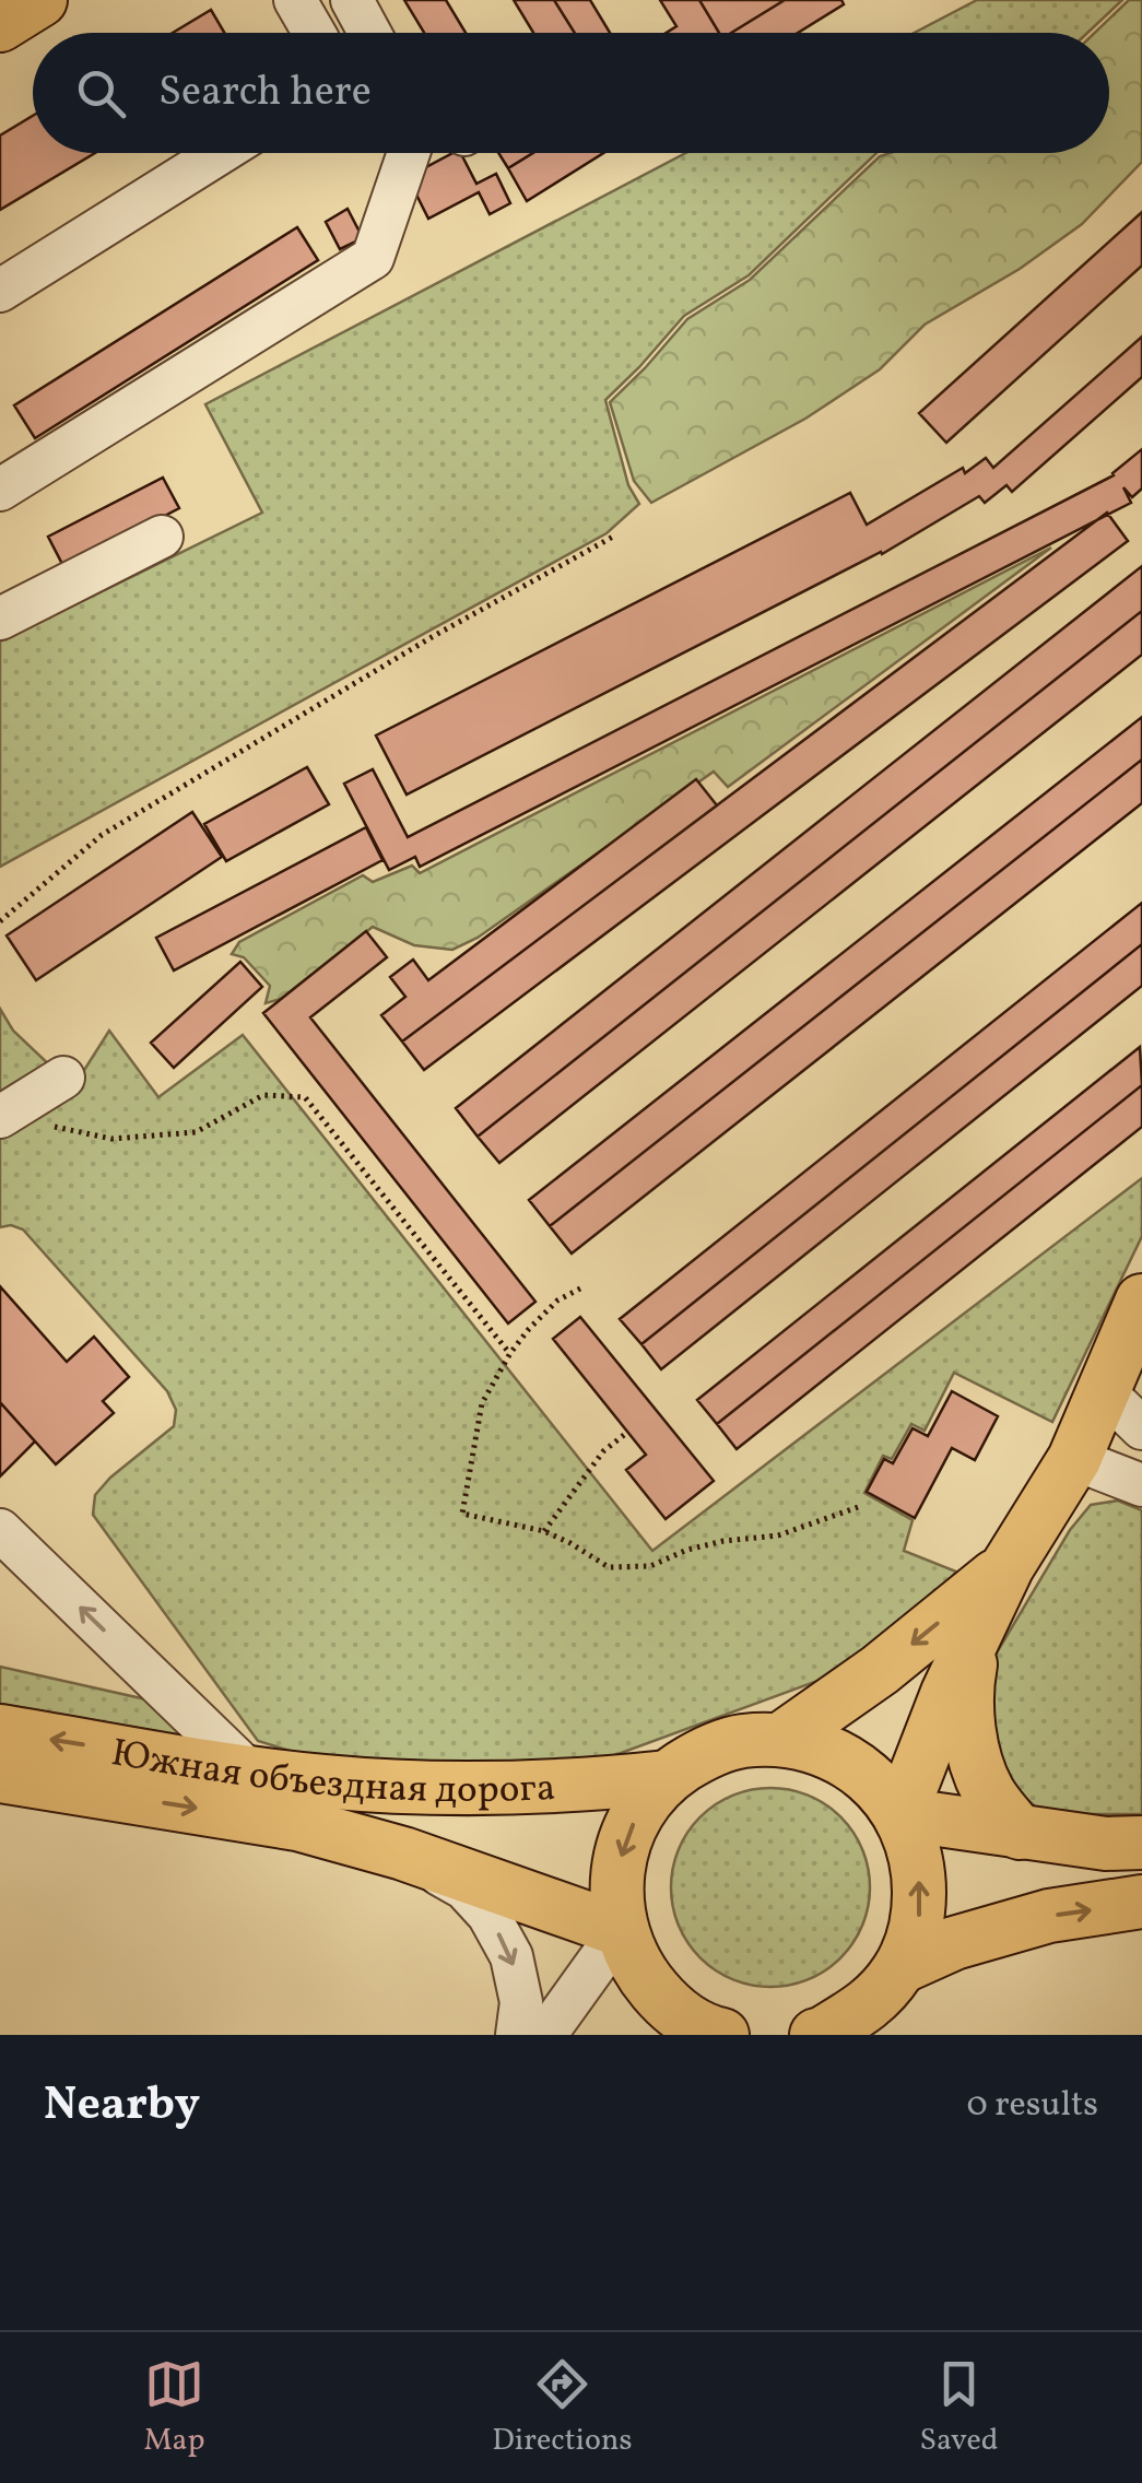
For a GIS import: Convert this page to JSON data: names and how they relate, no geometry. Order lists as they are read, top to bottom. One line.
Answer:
{"streets":{"main road":["Южная объездная дорога"]},"page":{"search":"Search here","heading":["Nearby","0 results"],"nav":["Map","Directions","Saved"]}}
